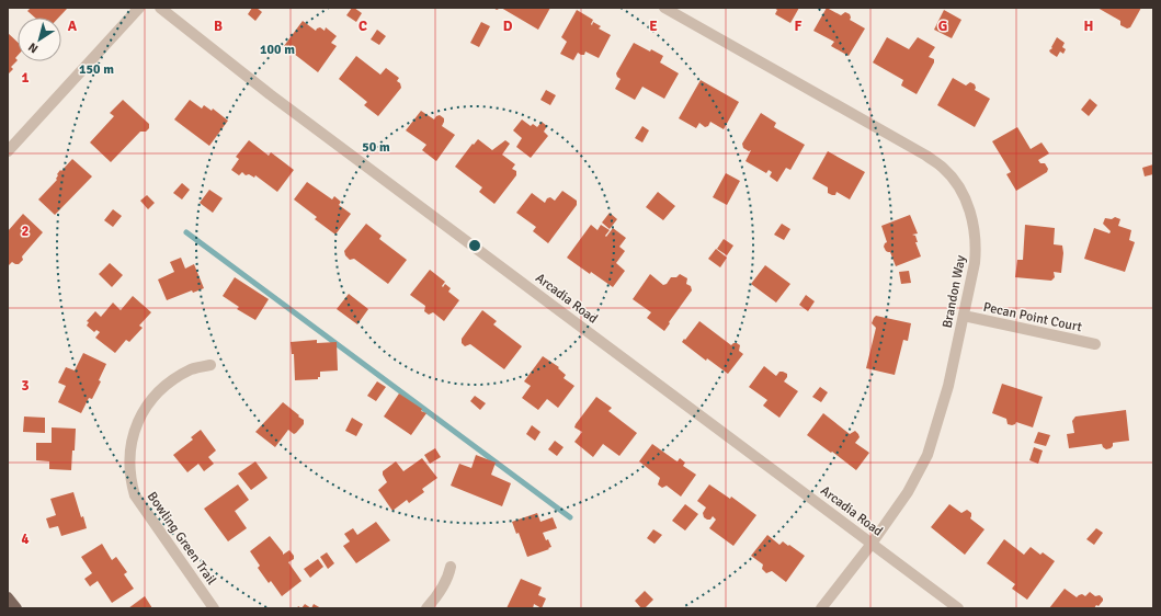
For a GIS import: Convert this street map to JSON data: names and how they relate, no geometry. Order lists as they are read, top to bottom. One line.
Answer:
{"streets":{"street":["Brandon Way","Arcadia Road","Pecan Point Court","Bowling Green Trail"]},"crossings":[["Brandon Way","Arcadia Road"],["Brandon Way","Pecan Point Court"]],"north":"bottom left","grid":{"columns":["A","B","C","D","E","F","G","H"],"rows":["1","2","3","4"]},"rings":["100 m","150 m","50 m"]}
